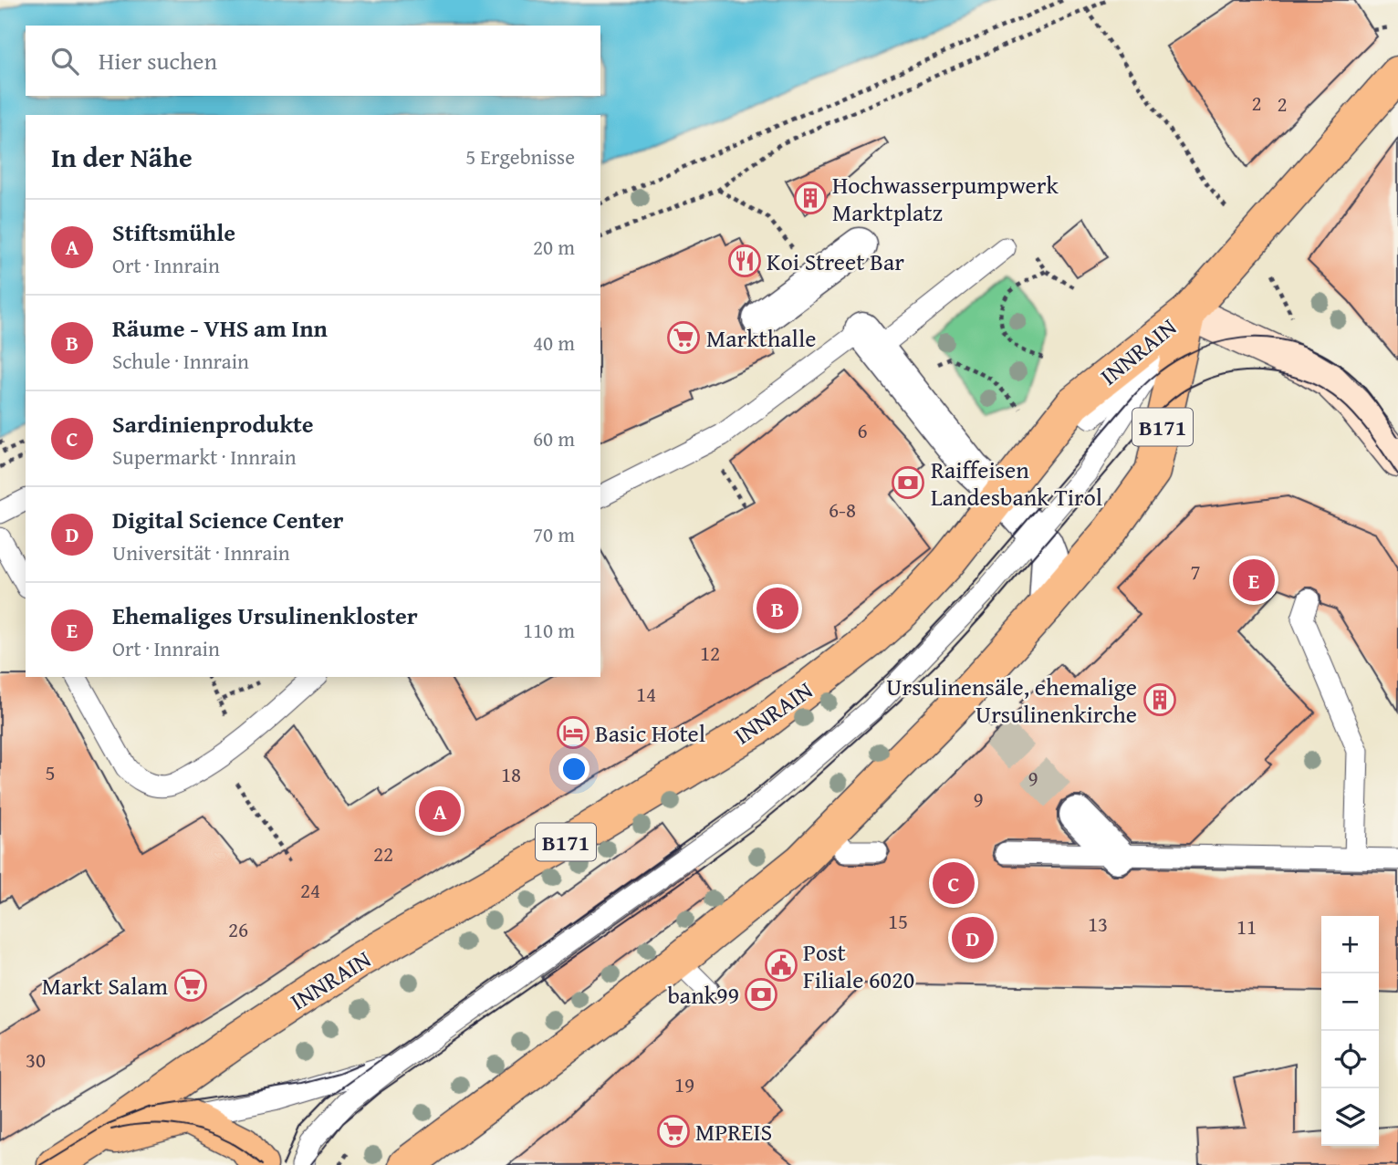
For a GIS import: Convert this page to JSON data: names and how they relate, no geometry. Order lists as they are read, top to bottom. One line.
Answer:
{"streets":{"main road":["INNRAIN","B171"]},"places":{"building":["Hochwasserpumpwerk Marktplatz","Ursulinensäle, ehemalige Ursulinenkirche"],"restaurant":["Koi Street Bar"],"supermarket":["Markthalle","Markt Salam","MPREIS"],"bank":["Raiffeisen Landesbank Tirol","bank99"],"hotel":["Basic Hotel"],"public building":["Post Filiale 6020"]},"house_numbers":["2","2","6","6-8","7","12","14","5","18","9","9","22","24","15","13","11","26","30","19"],"page":{"search":"Hier suchen","heading":["In der Nähe","5 Ergebnisse"],"list":[{"mark":"A","name":"Stiftsmühle","note":"Ort · Innrain","value":"20 m"},{"mark":"B","name":"Räume - VHS am Inn","note":"Schule · Innrain","value":"40 m"},{"mark":"C","name":"Sardinienprodukte","note":"Supermarkt · Innrain","value":"60 m"},{"mark":"D","name":"Digital Science Center","note":"Universität · Innrain","value":"70 m"},{"mark":"E","name":"Ehemaliges Ursulinenkloster","note":"Ort · Innrain","value":"110 m"}],"pins":["E","B","A","C","D"],"map_buttons":["+","−"]}}
